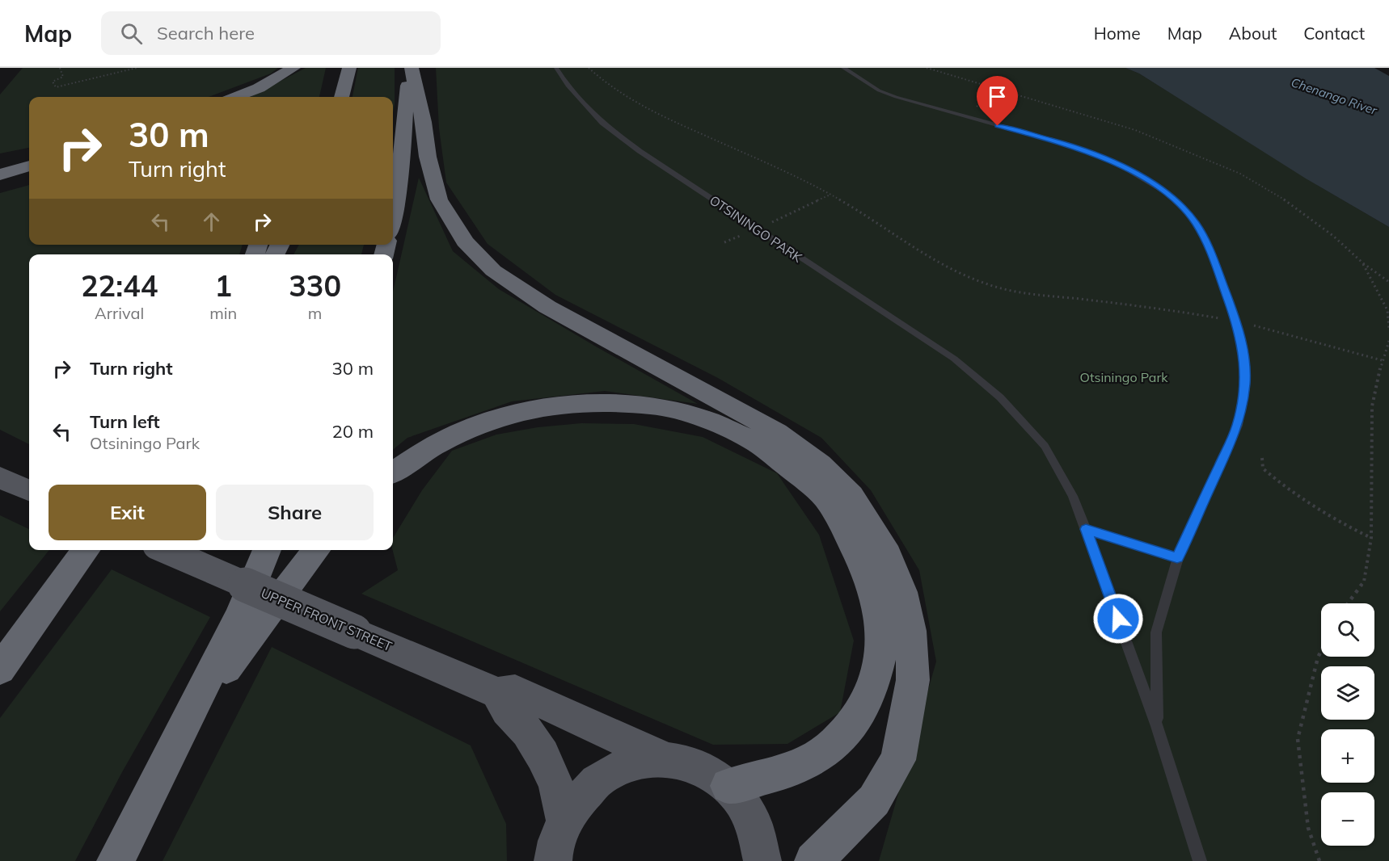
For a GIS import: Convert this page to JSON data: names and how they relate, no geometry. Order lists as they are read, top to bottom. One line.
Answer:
{"streets":{"main road":["UPPER FRONT STREET"],"lane":["OTSININGO PARK"]},"water":["Chenango River"],"parks":["Otsiningo Park"],"page":{"header":"Map","search":"Search here","nav":["Home","Map","About","Contact"],"turn":["30 m","Turn right"],"eta":["22:44","Arrival","1","min","330","m"],"list":[{"name":"Turn right","value":"30 m"},{"name":"Turn left","note":"Otsiningo Park","value":"20 m"}],"buttons":["Exit","Share"],"map_buttons":["+","−"]}}
